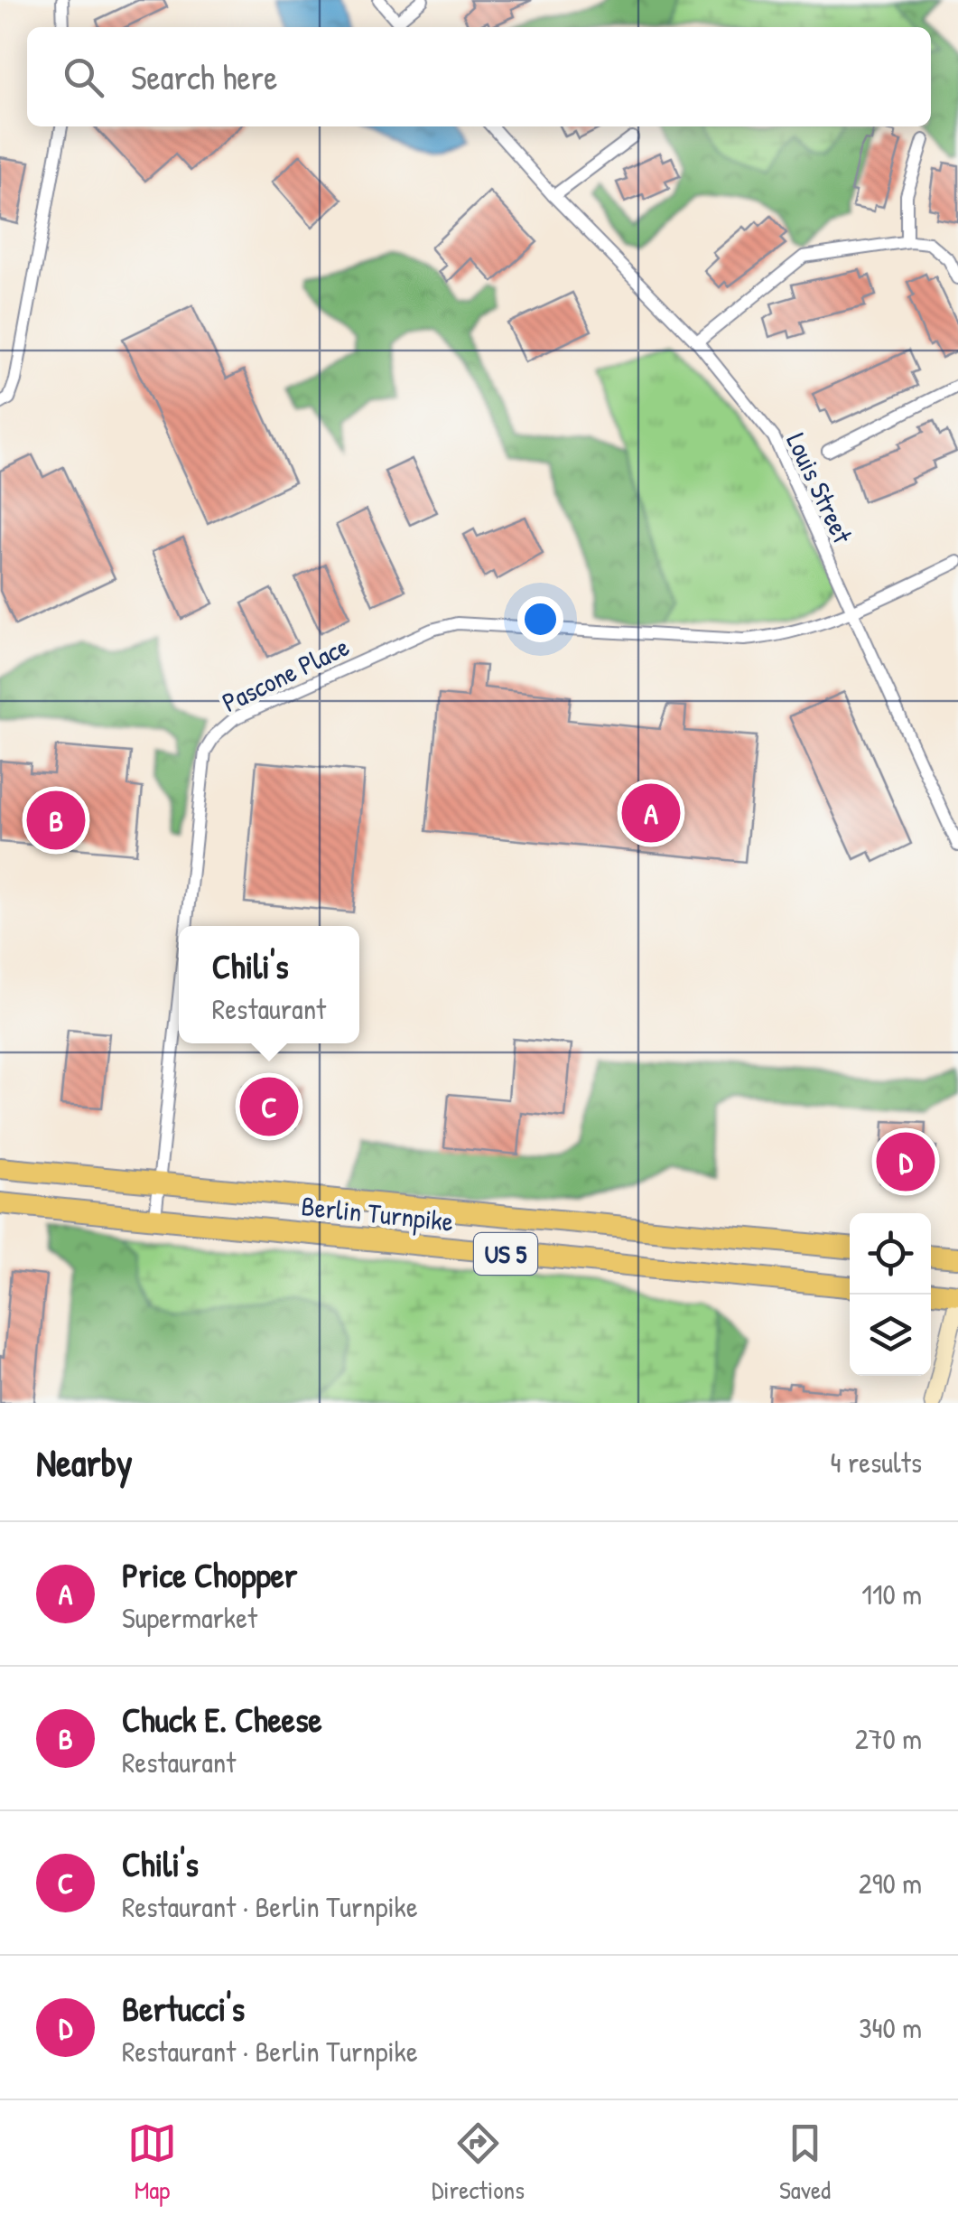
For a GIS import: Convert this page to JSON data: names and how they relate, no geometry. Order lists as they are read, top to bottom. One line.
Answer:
{"streets":{"highway":["Berlin Turnpike","US 5"],"street":["Louis Street","Pascone Place"]},"crossings":[["Louis Street","Pascone Place"],["Pascone Place","Berlin Turnpike"]],"page":{"search":"Search here","pins":["A","B","C","D"],"popup":["Chili's","Restaurant"],"heading":["Nearby","4 results"],"list":[{"mark":"A","name":"Price Chopper","note":"Supermarket","value":"110 m"},{"mark":"B","name":"Chuck E. Cheese","note":"Restaurant","value":"270 m"},{"mark":"C","name":"Chili's","note":"Restaurant · Berlin Turnpike","value":"290 m"},{"mark":"D","name":"Bertucci's","note":"Restaurant · Berlin Turnpike","value":"340 m"}],"nav":["Map","Directions","Saved"]}}
